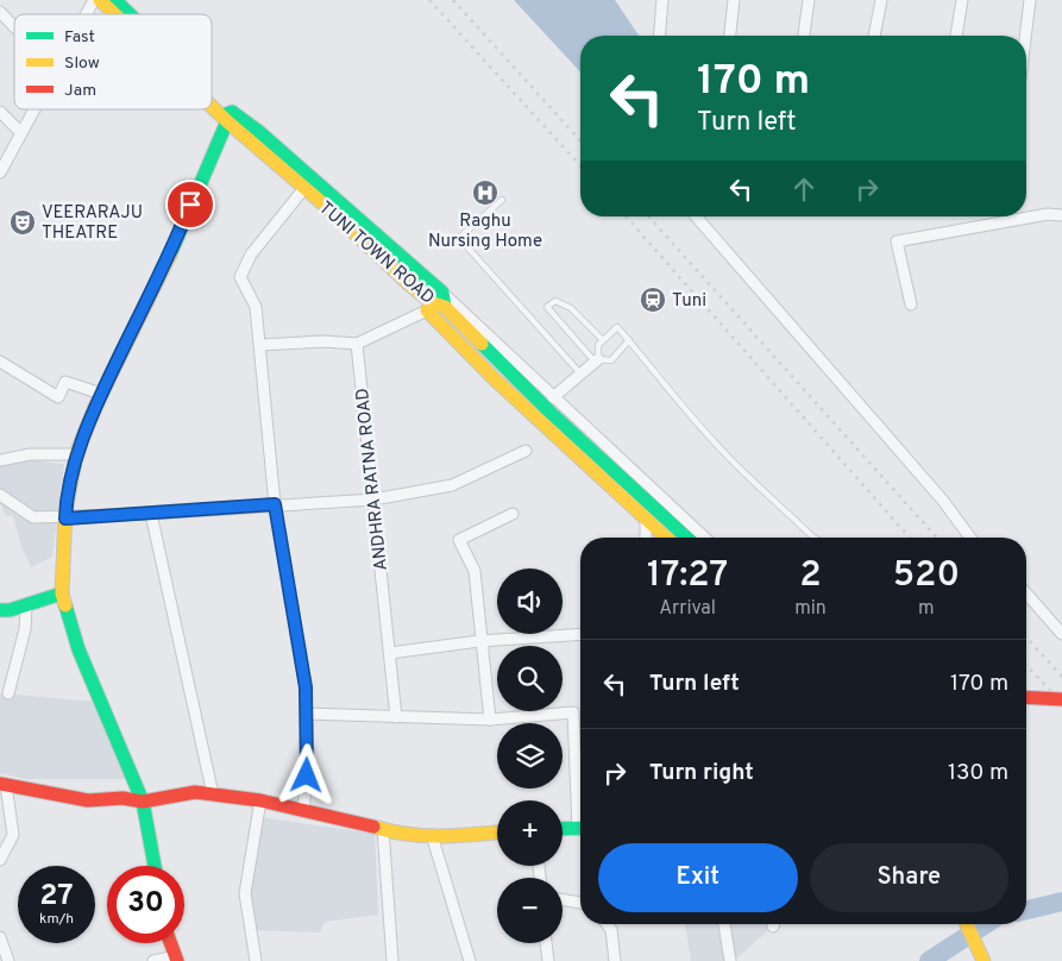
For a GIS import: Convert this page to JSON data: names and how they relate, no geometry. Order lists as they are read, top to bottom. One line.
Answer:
{"streets":{"street":["TUNI TOWN ROAD","ANDHRA RATNA ROAD"]},"places":{"hospital":["Raghu Nursing Home"],"theatre":["VEERARAJU THEATRE"],"station":["Tuni"]},"legend":["Fast","Slow","Jam"],"page":{"turn":["170 m","Turn left"],"eta":["17:27","Arrival","2","min","520","m"],"map_buttons":["+","−"],"list":[{"name":"Turn left","value":"170 m"},{"name":"Turn right","value":"130 m"}],"buttons":["Exit","Share"],"speed":"27 km/h","limit":"30"}}
